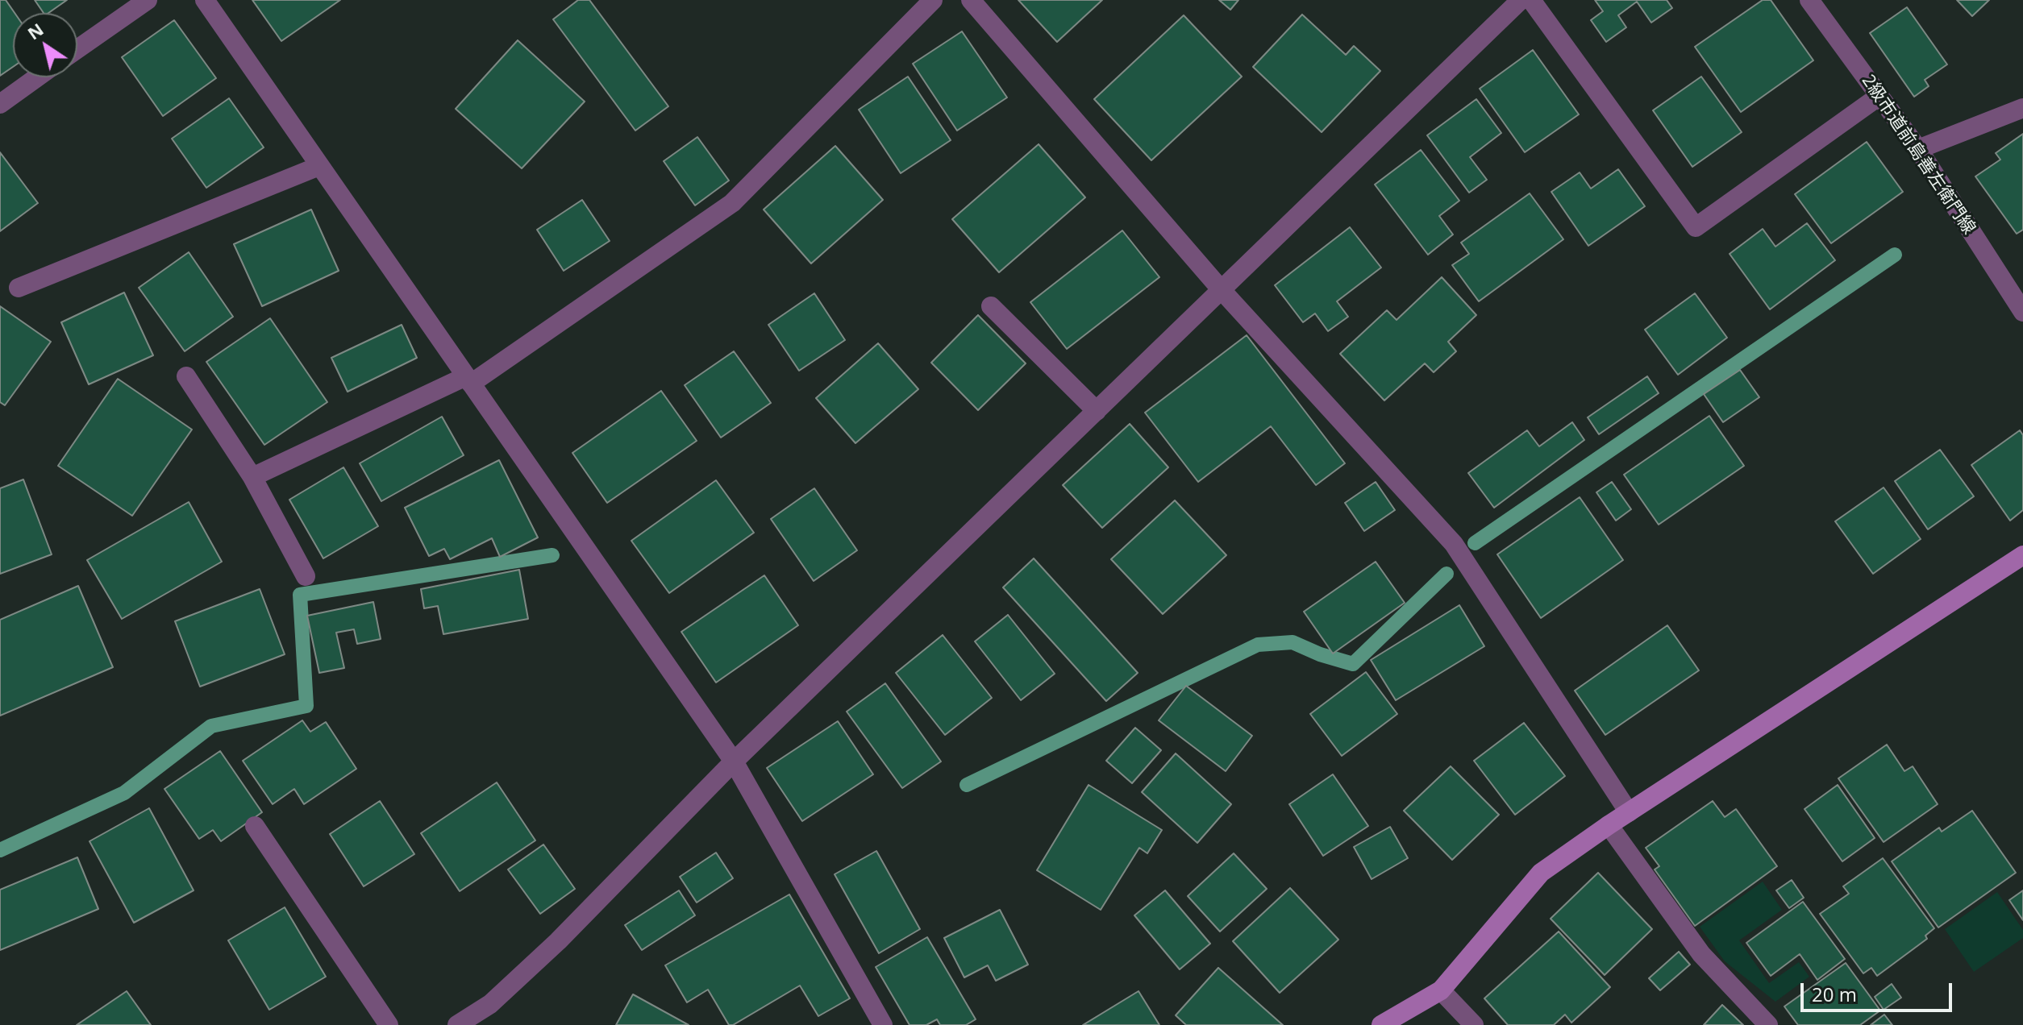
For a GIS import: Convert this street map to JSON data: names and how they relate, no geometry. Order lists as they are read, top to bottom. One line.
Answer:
{"streets":{"street":["2級市道前島善左衛門線"]},"scale_bar":"20 m","north":"top left"}
